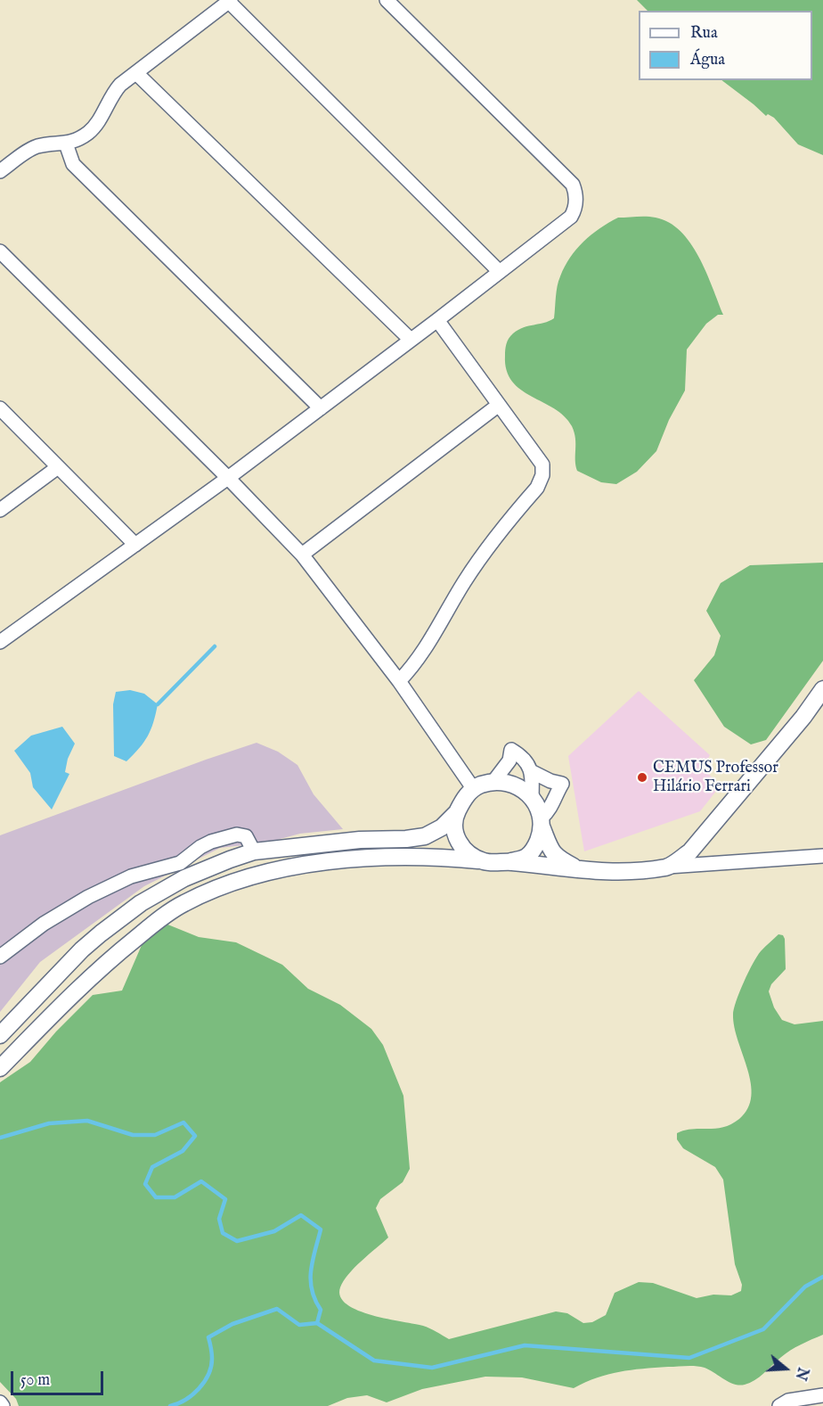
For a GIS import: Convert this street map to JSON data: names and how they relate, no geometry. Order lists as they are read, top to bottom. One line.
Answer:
{"places":["CEMUS Professor Hilário Ferrari"],"legend":["Rua","Água"],"scale_bar":"50 m","north":"right"}
